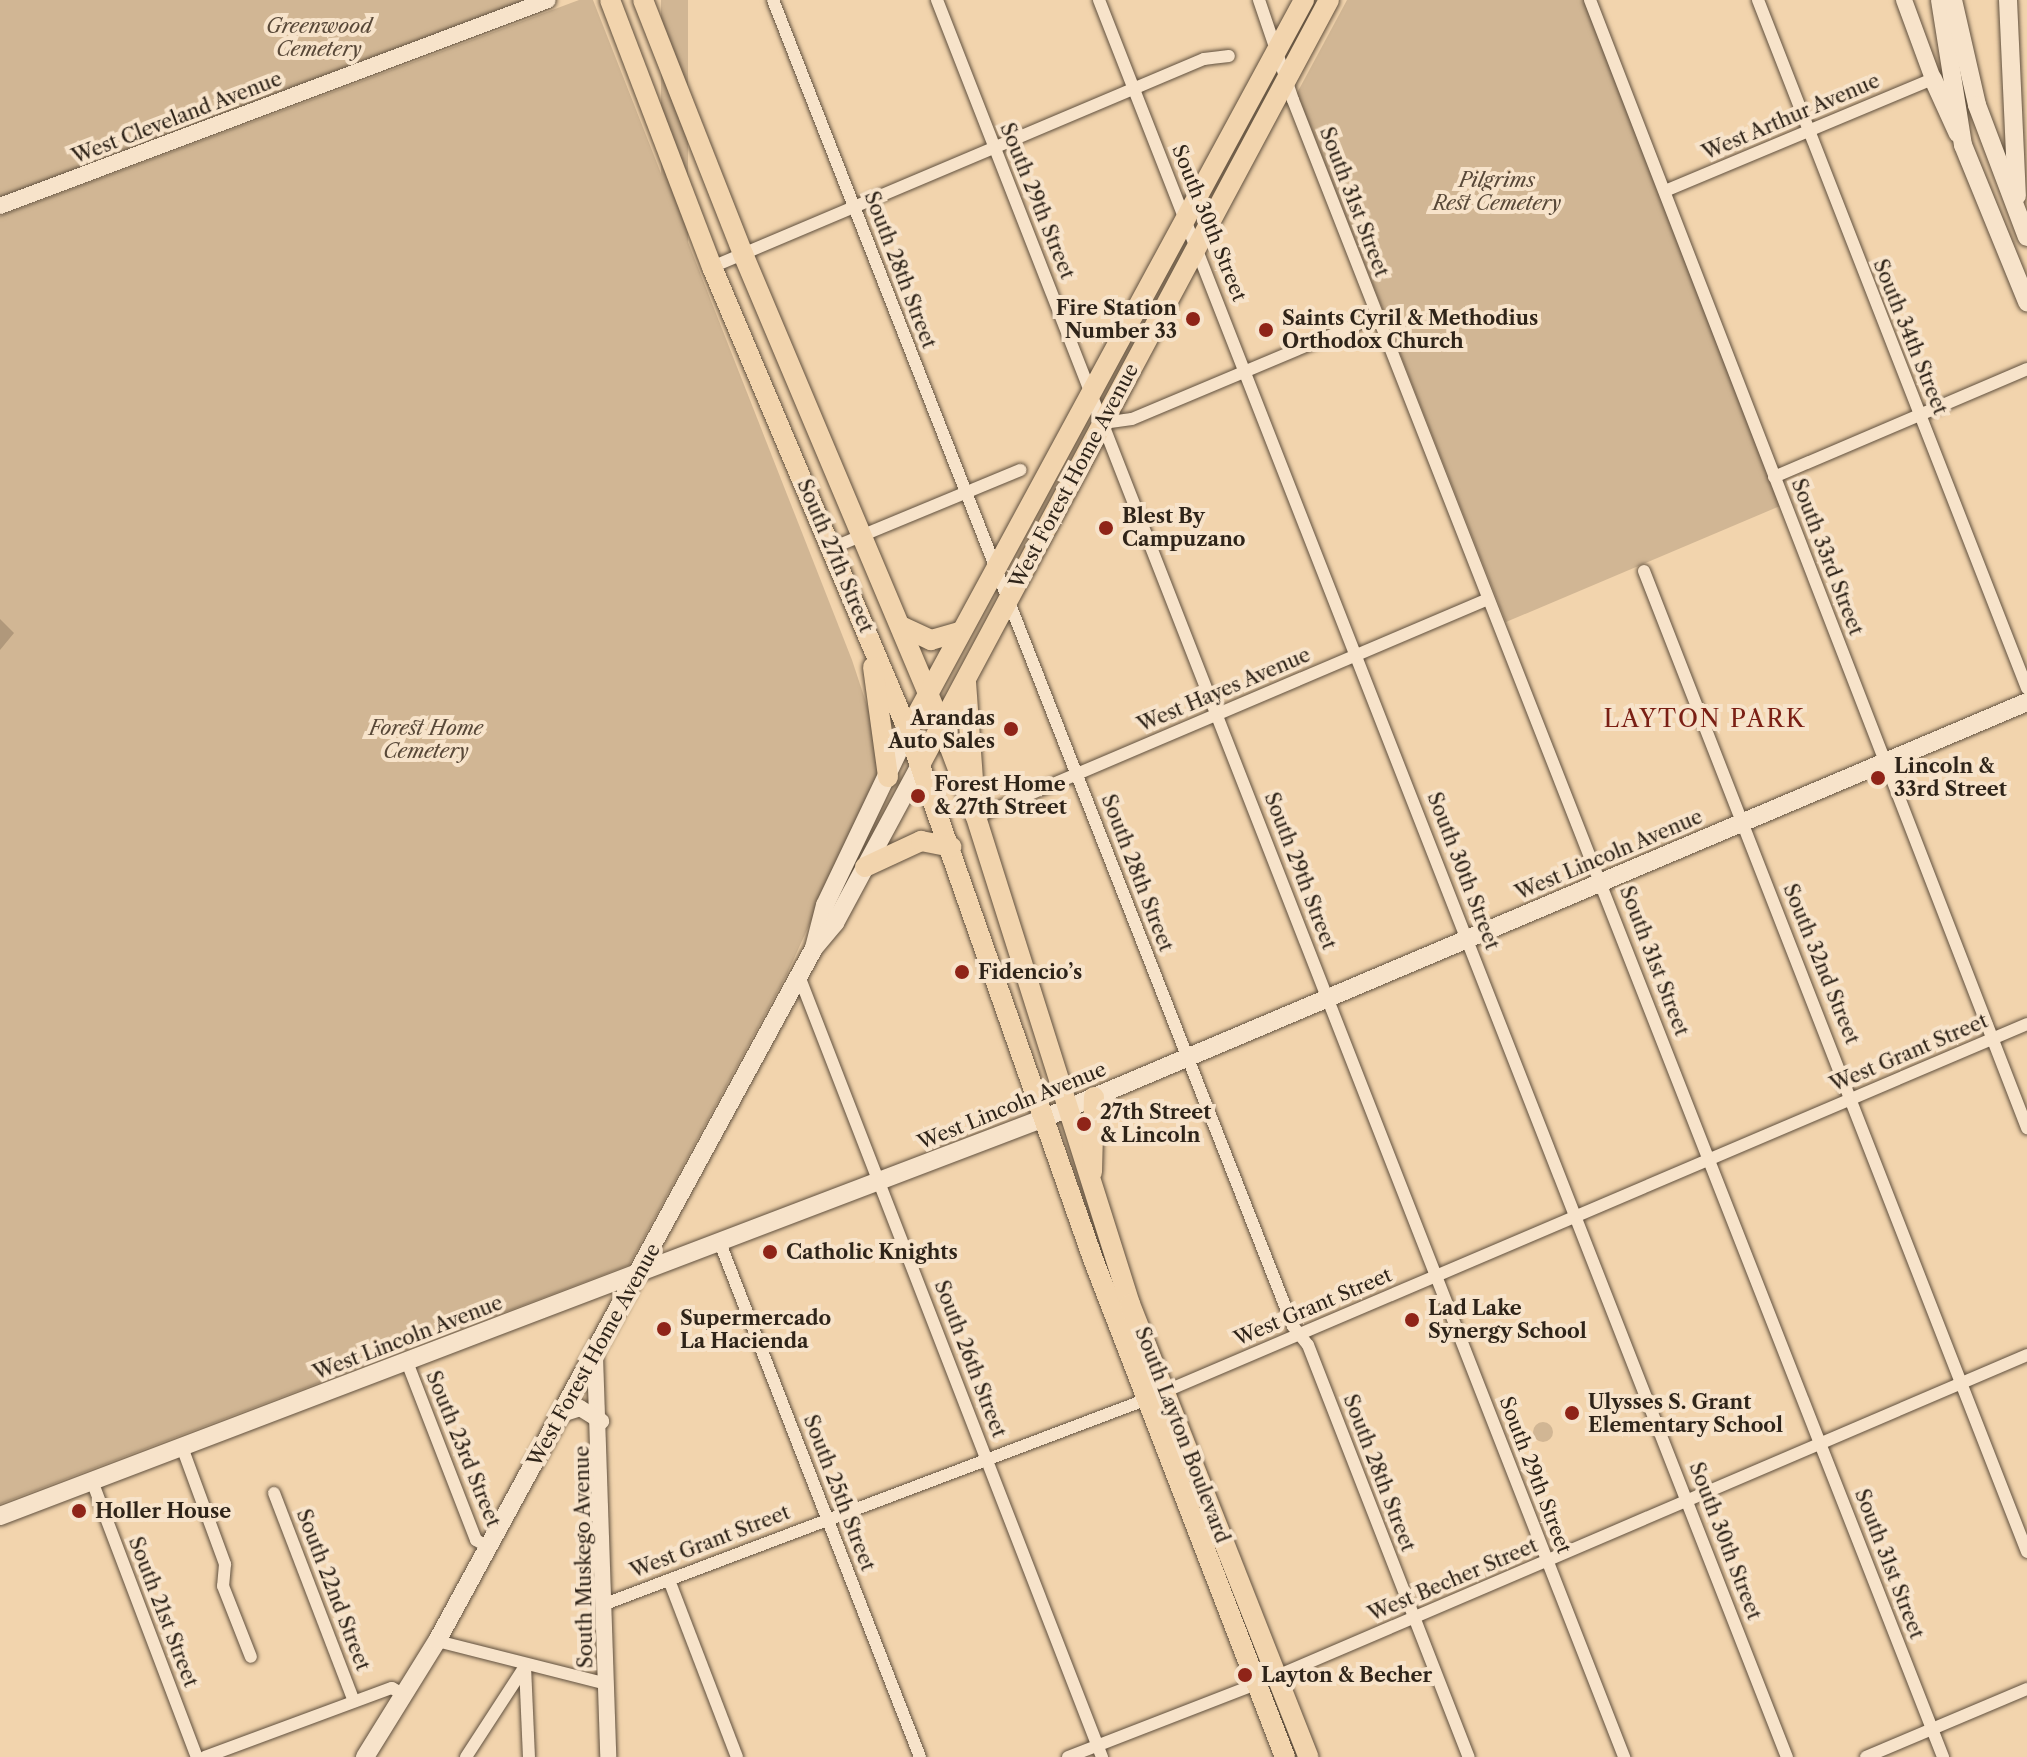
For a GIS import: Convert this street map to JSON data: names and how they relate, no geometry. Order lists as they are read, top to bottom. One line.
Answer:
{"streets":{"main road":["West Forest Home Avenue","South 27th Street","West Lincoln Avenue","South Layton Boulevard"],"street":["West Arthur Avenue","West Cleveland Avenue","South 29th Street","South 31st Street","South 30th Street","South 28th Street","South 34th Street","South 33rd Street","West Hayes Avenue","South 32nd Street","West Grant Street","South 26th Street","South 23rd Street","South 25th Street","South Muskego Avenue","West Becher Street","South 22nd Street","South 21st Street"]},"crossings":[["West Arthur Avenue","South 34th Street"],["West Arthur Avenue","South 33rd Street"],["South 29th Street","West Forest Home Avenue"],["South 29th Street","West Hayes Avenue"],["South 29th Street","West Lincoln Avenue"],["South 29th Street","West Grant Street"],["South 29th Street","West Becher Street"],["South 31st Street","West Forest Home Avenue"],["South 31st Street","West Hayes Avenue"],["South 31st Street","West Lincoln Avenue"],["South 31st Street","West Grant Street"],["South 31st Street","West Becher Street"],["South 30th Street","West Forest Home Avenue"],["South 30th Street","West Hayes Avenue"],["South 30th Street","West Lincoln Avenue"],["South 30th Street","West Grant Street"],["South 30th Street","West Becher Street"],["South 28th Street","West Forest Home Avenue"],["South 28th Street","West Hayes Avenue"],["South 28th Street","West Lincoln Avenue"],["South 28th Street","West Grant Street"],["South 28th Street","West Becher Street"],["West Forest Home Avenue","South 27th Street"],["West Forest Home Avenue","West Lincoln Avenue"],["West Forest Home Avenue","South 26th Street"],["West Forest Home Avenue","South 23rd Street"],["West Forest Home Avenue","South Muskego Avenue"],["South 27th Street","West Hayes Avenue"],["South 27th Street","West Lincoln Avenue"],["South 27th Street","South Layton Boulevard"],["South 33rd Street","West Lincoln Avenue"],["South 33rd Street","West Grant Street"],["West Lincoln Avenue","South 32nd Street"],["West Lincoln Avenue","South 26th Street"],["West Lincoln Avenue","South Layton Boulevard"],["West Lincoln Avenue","South 23rd Street"],["West Lincoln Avenue","South 25th Street"],["West Lincoln Avenue","South 21st Street"],["South 32nd Street","West Grant Street"],["South 32nd Street","West Becher Street"],["West Grant Street","South 26th Street"],["West Grant Street","South Layton Boulevard"],["West Grant Street","South 25th Street"],["West Grant Street","South Muskego Avenue"],["South 26th Street","West Becher Street"],["South Layton Boulevard","West Becher Street"]],"districts":["LAYTON PARK"],"parks":["Greenwood Cemetery","Pilgrims Rest Cemetery","Forest Home Cemetery"],"places":["Fire Station Number 33","Saints Cyril & Methodius Orthodox Church","Blest By Campuzano","Arandas Auto Sales","Lincoln & 33rd Street","Forest Home & 27th Street","Fidencio’s","27th Street & Lincoln","Catholic Knights","Lad Lake Synergy School","Supermercado La Hacienda","Ulysses S. Grant Elementary School","Holler House","Layton & Becher"]}
